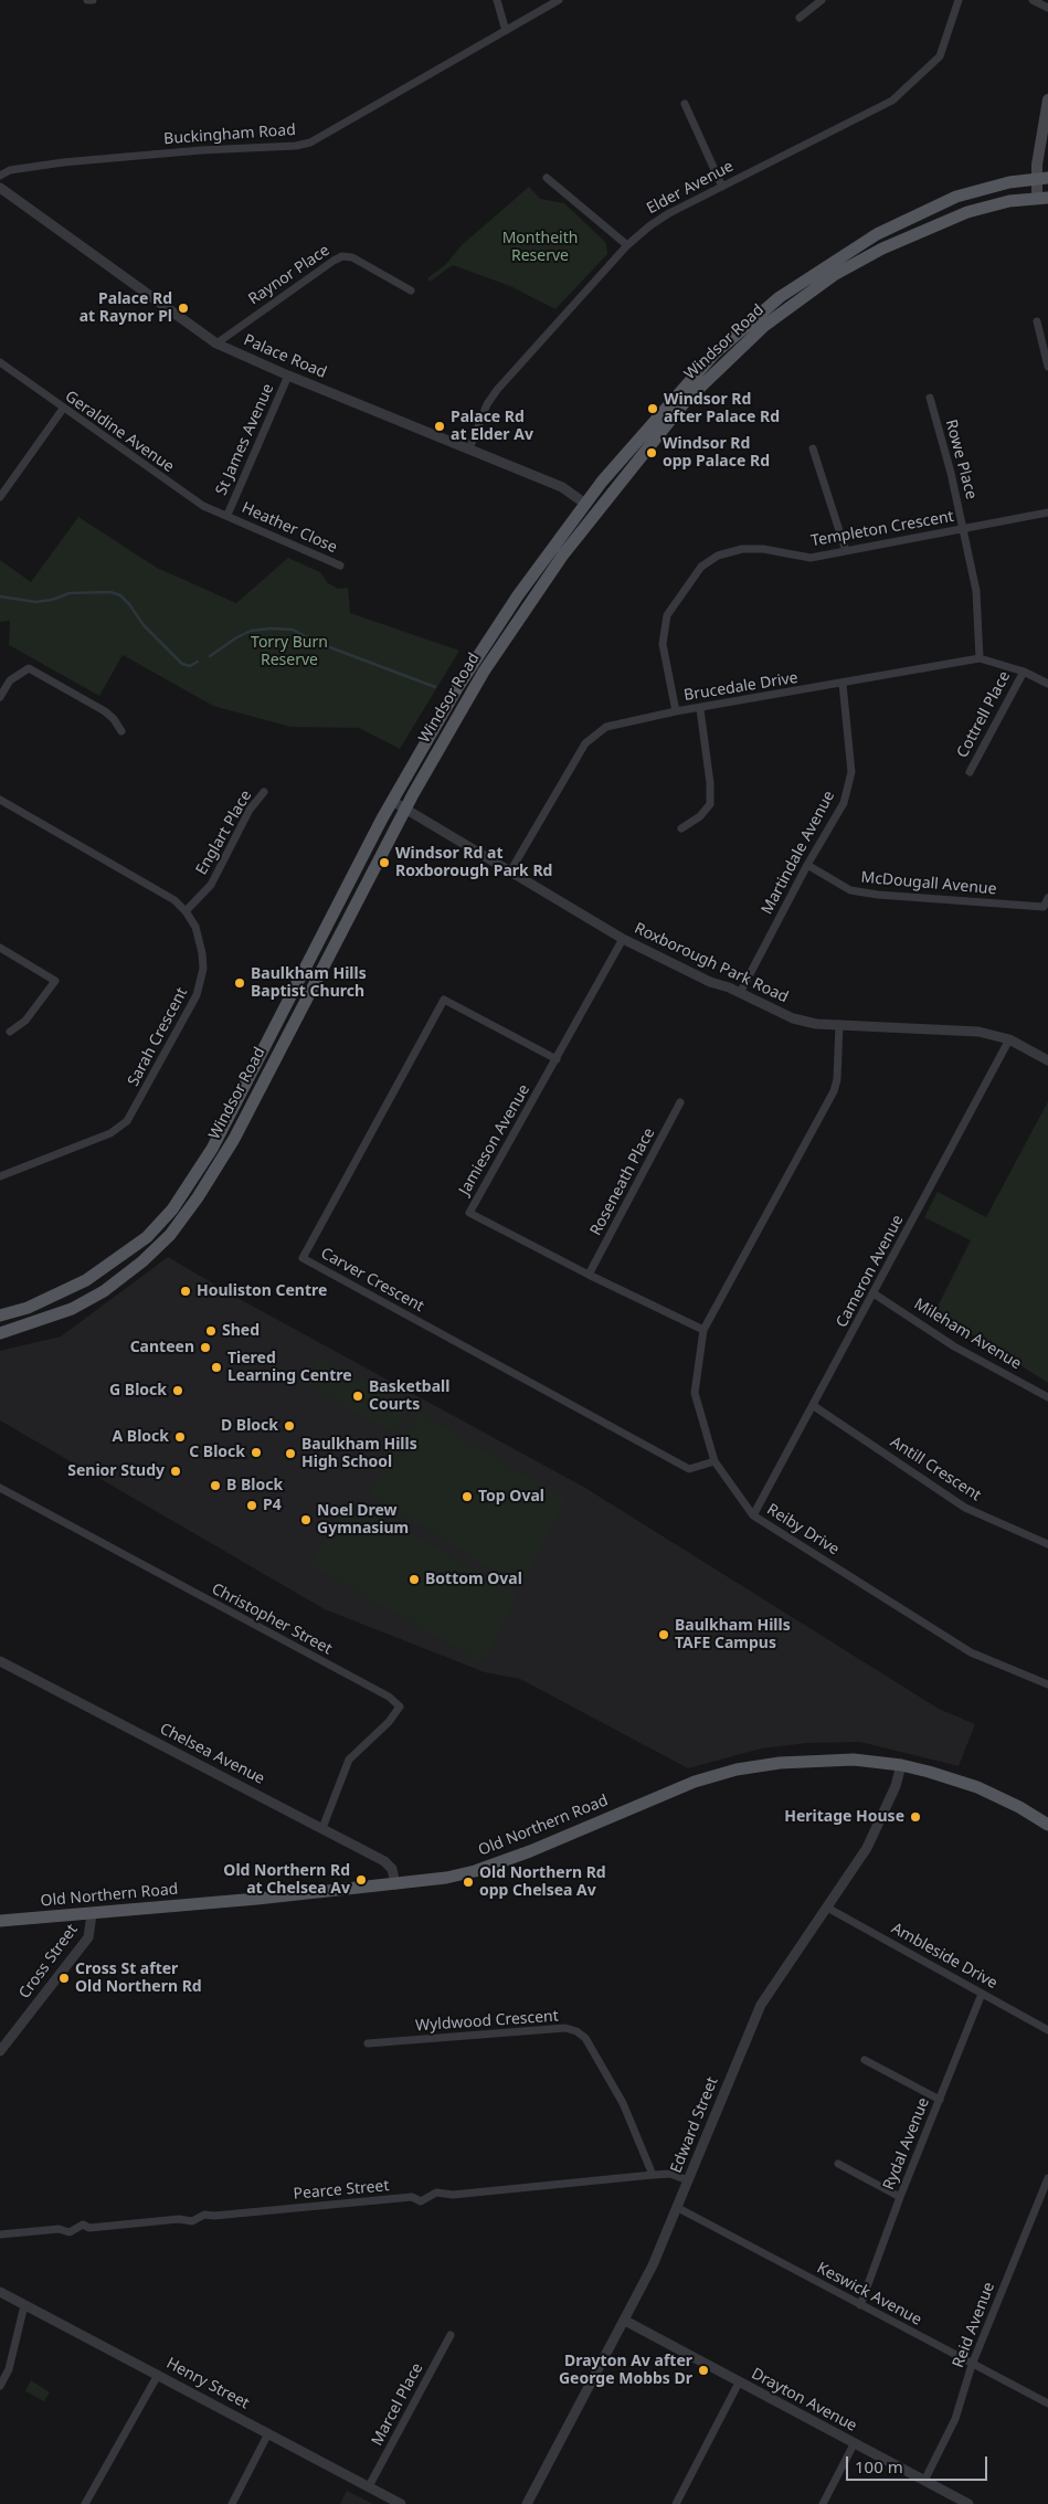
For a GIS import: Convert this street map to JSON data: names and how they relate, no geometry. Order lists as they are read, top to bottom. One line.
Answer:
{"streets":{"main road":["Windsor Road","Old Northern Road"],"street":["Buckingham Road","Elder Avenue","Raynor Place","Palace Road","Geraldine Avenue","St James Avenue","Rowe Place","Heather Close","Templeton Crescent","Brucedale Drive","Cottrell Place","Englart Place","Martindale Avenue","McDougall Avenue","Roxborough Park Road","Sarah Crescent","Jamieson Avenue","Roseneath Place","Cameron Avenue","Carver Crescent","Mileham Avenue","Antill Crescent","Reiby Drive","Christopher Street","Chelsea Avenue","Ambleside Drive","Cross Street","Wyldwood Crescent","Edward Street","Rydal Avenue","Pearce Street","Keswick Avenue","Reid Avenue","Henry Street","Drayton Avenue","Marcel Place"]},"crossings":[["Elder Avenue","Palace Road"],["Raynor Place","Palace Road"],["Windsor Road","Palace Road"],["Windsor Road","Roxborough Park Road"],["Palace Road","St James Avenue"],["Geraldine Avenue","St James Avenue"],["Geraldine Avenue","Heather Close"],["St James Avenue","Heather Close"],["Rowe Place","Templeton Crescent"],["Rowe Place","Brucedale Drive"],["Templeton Crescent","Brucedale Drive"],["Brucedale Drive","Cottrell Place"],["Brucedale Drive","Martindale Avenue"],["Brucedale Drive","Roxborough Park Road"],["Englart Place","Sarah Crescent"],["Martindale Avenue","McDougall Avenue"],["Martindale Avenue","Roxborough Park Road"],["Roxborough Park Road","Jamieson Avenue"],["Roxborough Park Road","Cameron Avenue"],["Roxborough Park Road","Reiby Drive"],["Jamieson Avenue","Roseneath Place"],["Jamieson Avenue","Carver Crescent"],["Jamieson Avenue","Reiby Drive"],["Cameron Avenue","Mileham Avenue"],["Cameron Avenue","Antill Crescent"],["Cameron Avenue","Reiby Drive"],["Carver Crescent","Reiby Drive"],["Christopher Street","Chelsea Avenue"],["Chelsea Avenue","Old Northern Road"],["Old Northern Road","Cross Street"],["Old Northern Road","Edward Street"],["Ambleside Drive","Edward Street"],["Ambleside Drive","Rydal Avenue"],["Wyldwood Crescent","Pearce Street"],["Edward Street","Pearce Street"],["Edward Street","Keswick Avenue"],["Edward Street","Drayton Avenue"],["Rydal Avenue","Keswick Avenue"],["Keswick Avenue","Reid Avenue"],["Reid Avenue","Drayton Avenue"],["Henry Street","Marcel Place"]],"parks":["Montheith Reserve","Torry Burn Reserve"],"places":["Palace Rd at Raynor Pl","Windsor Rd after Palace Rd","Palace Rd at Elder Av","Windsor Rd opp Palace Rd","Windsor Rd at Roxborough Park Rd","Baulkham Hills Baptist Church","Houliston Centre","Shed","Canteen","Tiered Learning Centre","G Block","Basketball Courts","D Block","A Block","C Block","Baulkham Hills High School","Senior Study","B Block","Top Oval","P4","Noel Drew Gymnasium","Bottom Oval","Baulkham Hills TAFE Campus","Heritage House","Old Northern Rd at Chelsea Av","Old Northern Rd opp Chelsea Av","Cross St after Old Northern Rd","Drayton Av after George Mobbs Dr"],"scale_bar":"100 m"}
